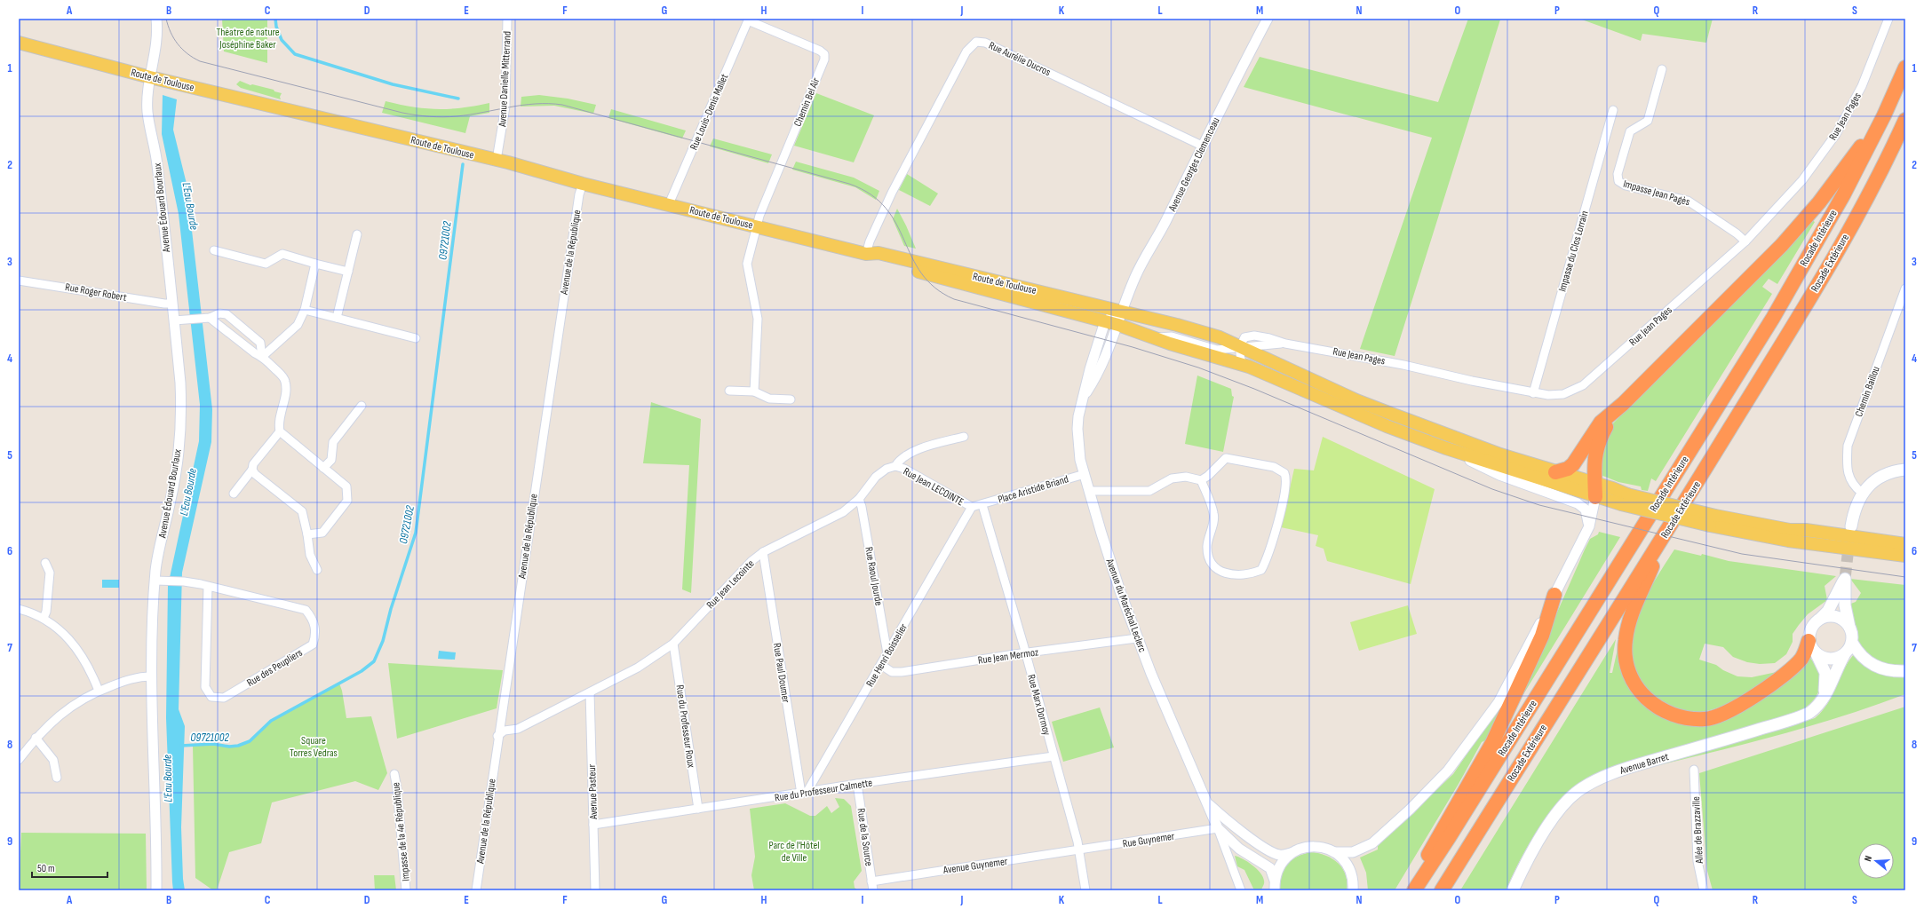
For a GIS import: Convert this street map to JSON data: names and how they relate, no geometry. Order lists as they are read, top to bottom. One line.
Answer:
{"streets":{"highway":["Rocade Intérieure","Rocade Extérieure"],"main road":["Route de Toulouse","Avenue Barret"],"street":["Rue Aurélie Ducros","Avenue Danielle Mitterrand","Chemin Bel Air","Rue Louis-Denis Mallet","Rue Jean Pages","Avenue Georges Clemenceau","Impasse Jean Pagès","Avenue Édouard Bourlaux","Impasse du Clos Lorrain","Avenue de la République","Rue Roger Robert","Chemin Baillou","Rue Jean LECOINTE","Place Aristide Briand","Rue Raoul Jourde","Rue Jean Lecointe","Avenue du Maréchal Leclerc","Rue Henri Boisselier","Rue Jean Mermoz","Rue des Peupliers","Rue Paul Doumer","Rue Marx Dormoy","Rue du Professeur Roux","Rue du Professeur Calmette","Avenue Pasteur","Allée de Brazzaville","Impasse de la 4e République","Rue de la Source","Rue Guynemer","Avenue Guynemer"]},"crossings":[["Rue Aurélie Ducros","Route de Toulouse"],["Rue Aurélie Ducros","Avenue Georges Clemenceau"],["Avenue Danielle Mitterrand","Route de Toulouse"],["Route de Toulouse","Chemin Bel Air"],["Route de Toulouse","Rue Louis-Denis Mallet"],["Route de Toulouse","Rue Jean Pages"],["Route de Toulouse","Avenue Georges Clemenceau"],["Route de Toulouse","Avenue Édouard Bourlaux"],["Route de Toulouse","Avenue de la République"],["Route de Toulouse","Avenue du Maréchal Leclerc"],["Chemin Bel Air","Rue Louis-Denis Mallet"],["Rue Jean Pages","Impasse Jean Pagès"],["Rue Jean Pages","Impasse du Clos Lorrain"],["Avenue Georges Clemenceau","Avenue du Maréchal Leclerc"],["Avenue Édouard Bourlaux","Rue Roger Robert"],["Avenue Édouard Bourlaux","Rue des Peupliers"],["Avenue de la République","Rue Jean Lecointe"],["Rue Jean LECOINTE","Place Aristide Briand"],["Rue Jean LECOINTE","Rue Jean Lecointe"],["Rue Jean LECOINTE","Rue Henri Boisselier"],["Place Aristide Briand","Avenue du Maréchal Leclerc"],["Place Aristide Briand","Rue Henri Boisselier"],["Place Aristide Briand","Rue Marx Dormoy"],["Rue Raoul Jourde","Rue Jean Lecointe"],["Rue Raoul Jourde","Rue Henri Boisselier"],["Rue Jean Lecointe","Rue Paul Doumer"],["Rue Jean Lecointe","Rue du Professeur Roux"],["Rue Jean Lecointe","Avenue Pasteur"],["Avenue du Maréchal Leclerc","Rue Jean Mermoz"],["Avenue du Maréchal Leclerc","Rue Guynemer"],["Rue Henri Boisselier","Rue Jean Mermoz"],["Rue Henri Boisselier","Rue Paul Doumer"],["Rue Henri Boisselier","Rue du Professeur Calmette"],["Rue Jean Mermoz","Rue Marx Dormoy"],["Rue Paul Doumer","Rue du Professeur Calmette"],["Rue Marx Dormoy","Rue du Professeur Calmette"],["Rue Marx Dormoy","Rue Guynemer"],["Rue Marx Dormoy","Avenue Guynemer"],["Rue du Professeur Roux","Rue du Professeur Calmette"],["Rue du Professeur Calmette","Avenue Pasteur"],["Rue du Professeur Calmette","Rue de la Source"],["Rue de la Source","Avenue Guynemer"],["Rue Guynemer","Avenue Guynemer"]],"water":["L'Eau Bourde","O9721002"],"parks":["Théatre de nature Joséphine Baker","Square Torres Vedras","Parc de l'Hôtel de Ville"],"scale_bar":"50 m","north":"left","grid":{"columns":["A","B","C","D","E","F","G","H","I","J","K","L","M","N","O","P","Q","R","S"],"rows":["1","2","3","4","5","6","7","8","9"]}}
